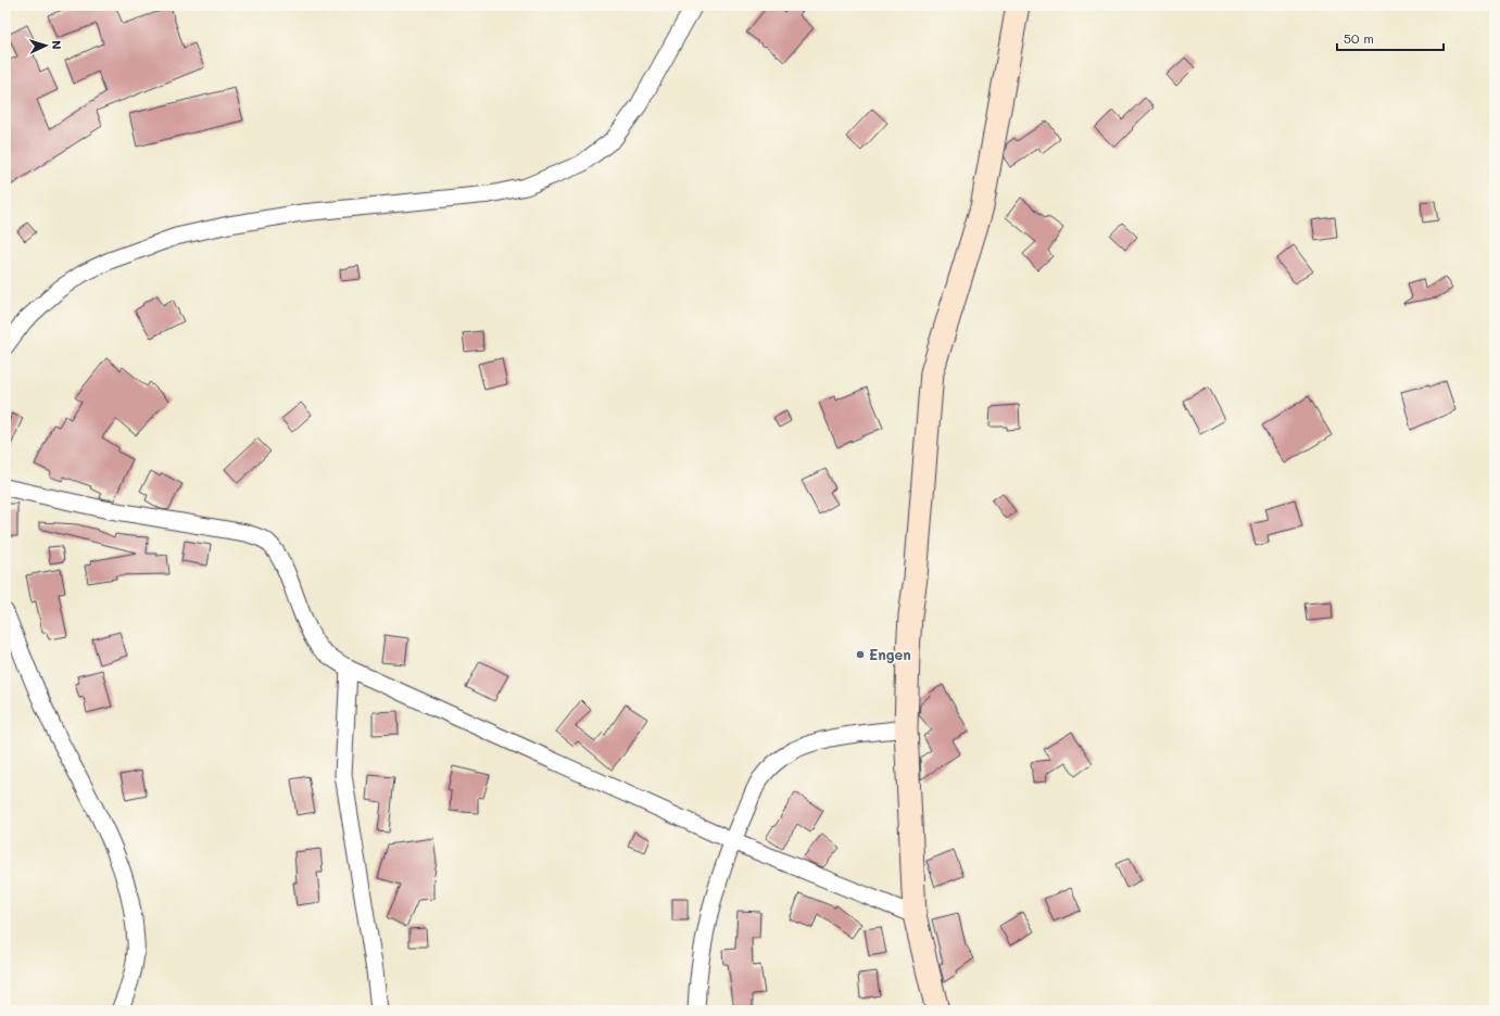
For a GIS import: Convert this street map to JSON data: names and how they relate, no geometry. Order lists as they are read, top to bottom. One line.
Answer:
{"places":["Engen"],"scale_bar":"50 m","north":"right"}
